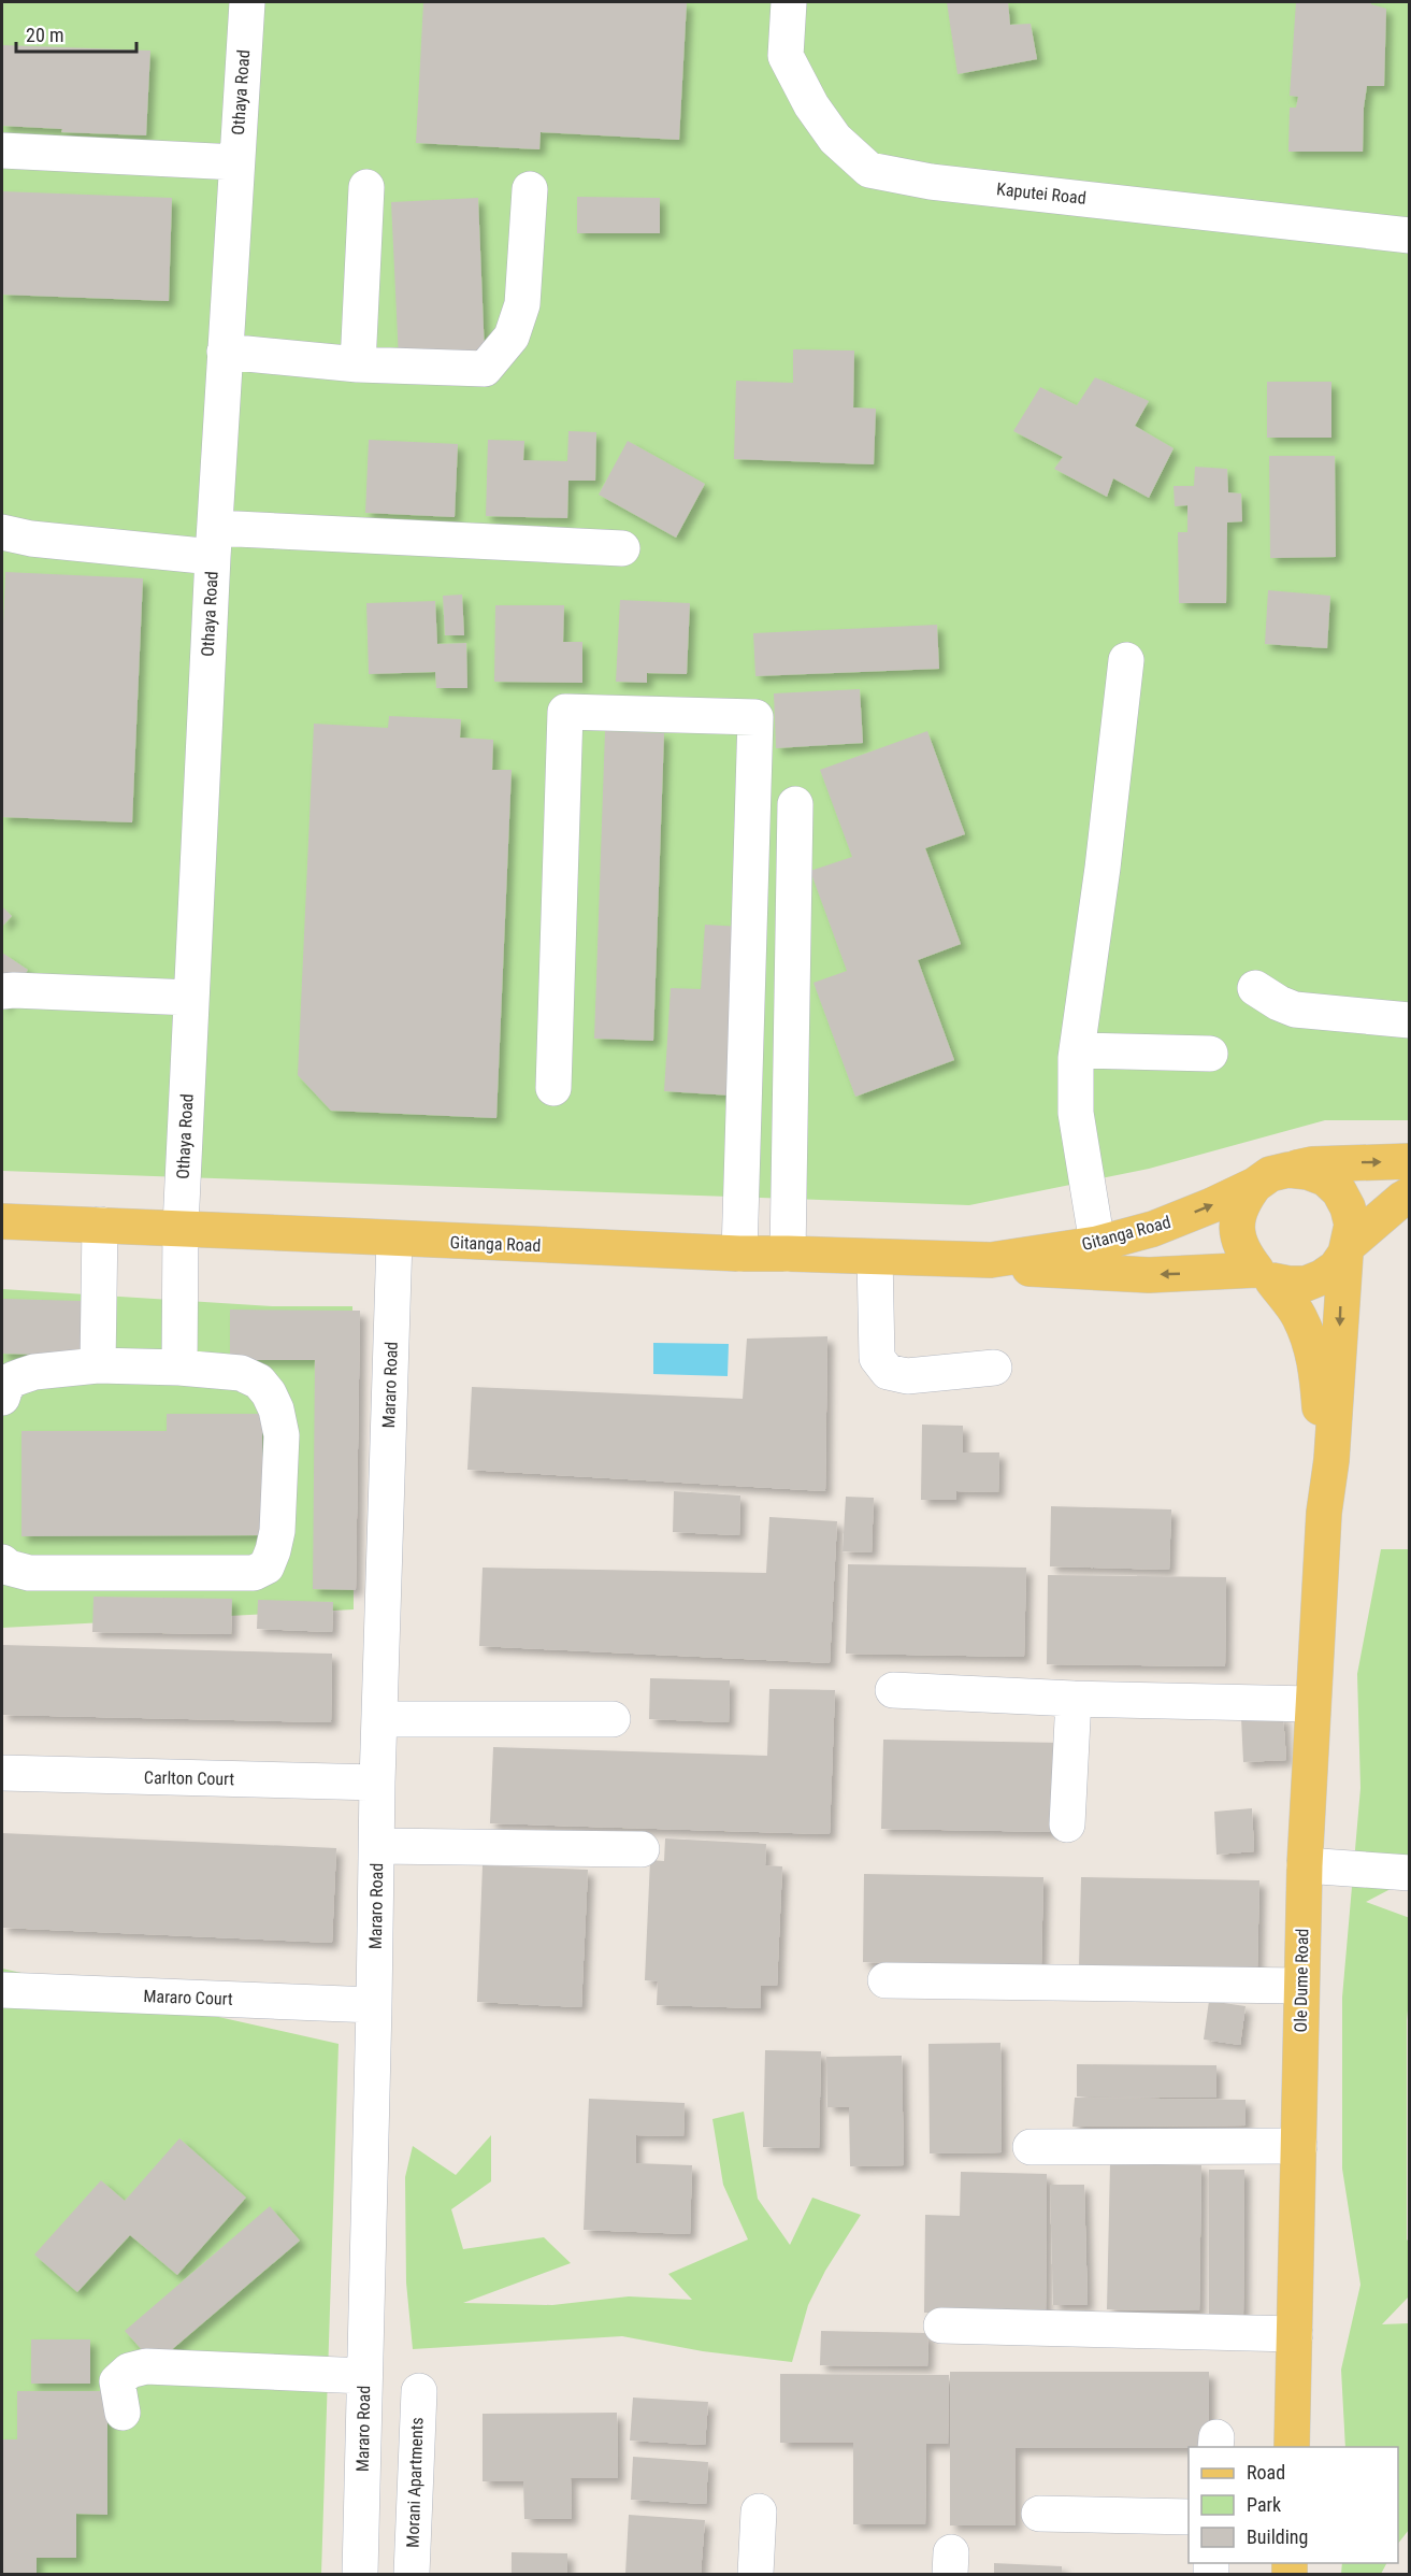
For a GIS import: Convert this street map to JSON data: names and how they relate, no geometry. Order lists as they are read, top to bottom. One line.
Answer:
{"streets":{"main road":["Gitanga Road","Ole Dume Road"],"street":["Othaya Road","Kaputei Road","Mararo Road","Carlton Court","Mararo Court","Morani Apartments"]},"crossings":[["Othaya Road","Gitanga Road"],["Gitanga Road","Mararo Road"],["Mararo Road","Carlton Court"],["Mararo Road","Mararo Court"]],"legend":["Road","Park","Building"],"scale_bar":"20 m"}
